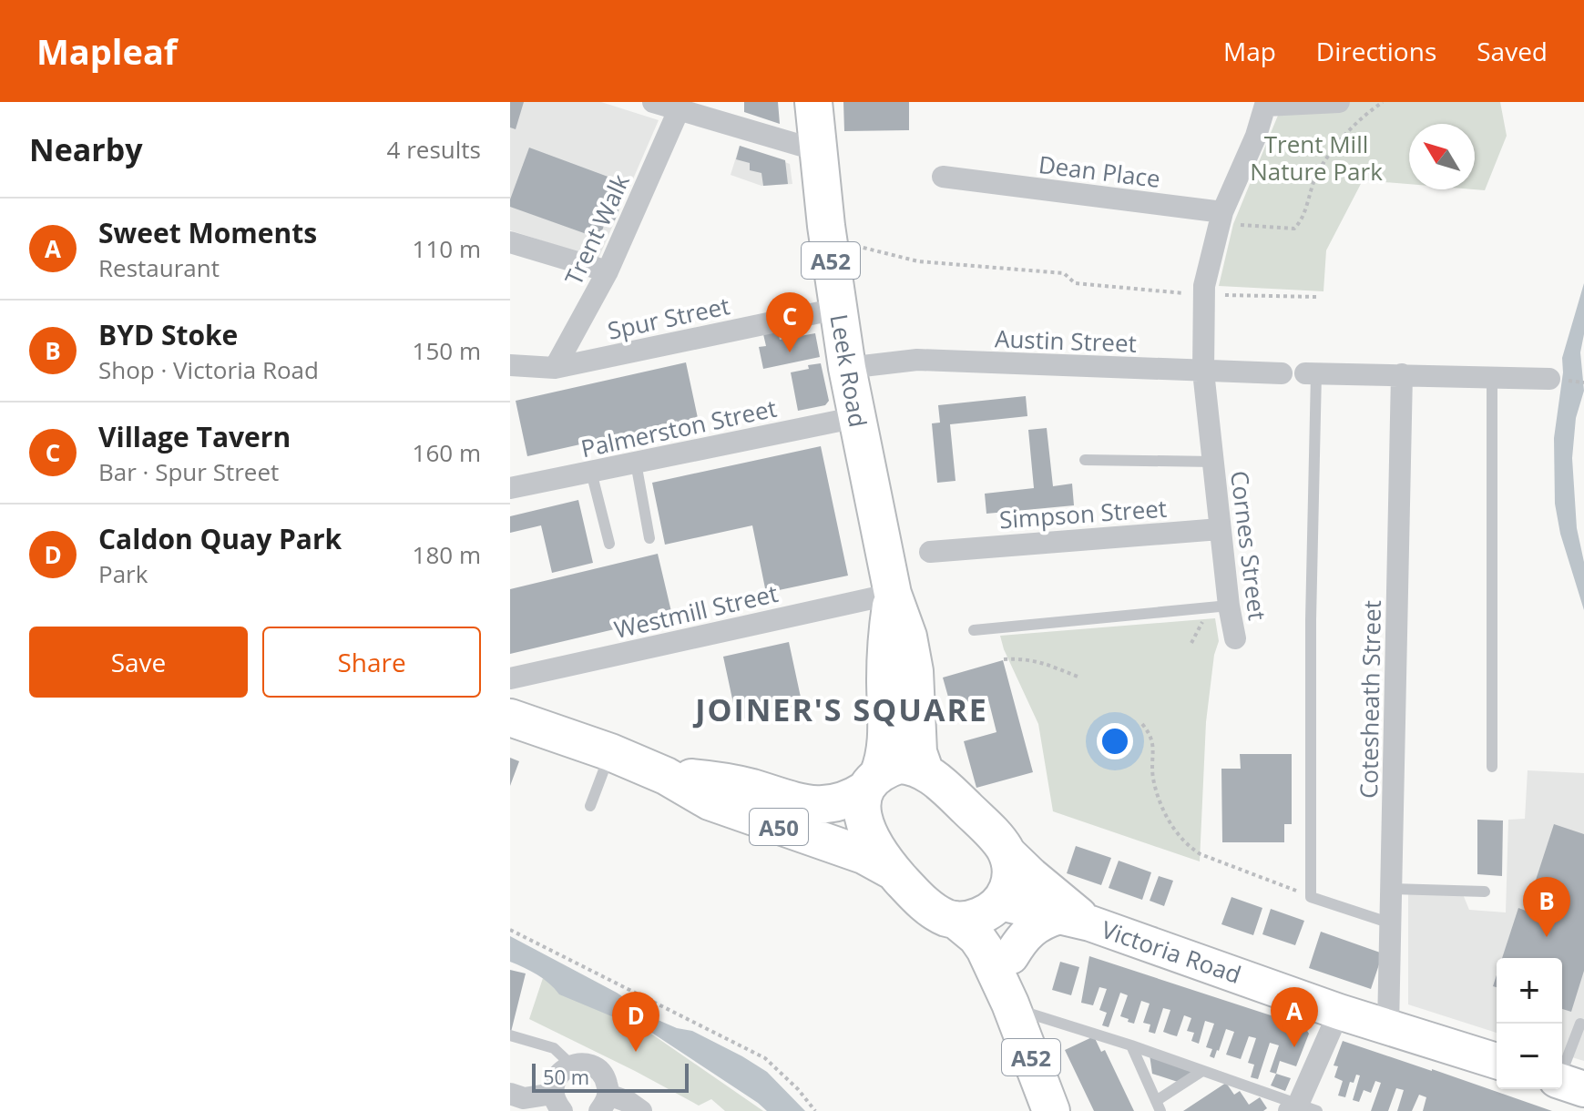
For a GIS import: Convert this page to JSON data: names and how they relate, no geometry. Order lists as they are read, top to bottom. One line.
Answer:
{"streets":{"highway":["A52","Leek Road","A50"],"main road":["Victoria Road"],"street":["Dean Place","Trent Walk","Spur Street","Austin Street","Palmerston Street","Simpson Street","Cornes Street","Westmill Street","Cotesheath Street"]},"crossings":[["Dean Place","Cornes Street"],["Trent Walk","Spur Street"],["A52","Leek Road"],["A52","A50"],["A52","Victoria Road"],["Spur Street","Leek Road"],["Austin Street","Leek Road"],["Austin Street","Cornes Street"],["Leek Road","Palmerston Street"],["Leek Road","Westmill Street"],["Leek Road","A50"],["Leek Road","Victoria Road"],["Simpson Street","Cornes Street"],["Cotesheath Street","Victoria Road"],["A50","Victoria Road"]],"districts":["JOINER'S SQUARE"],"parks":["Trent Mill Nature Park"],"scale_bar":"50 m","north":"top left","page":{"header":"Mapleaf","nav":["Map","Directions","Saved"],"heading":["Nearby","4 results"],"list":[{"mark":"A","name":"Sweet Moments","note":"Restaurant","value":"110 m"},{"mark":"B","name":"BYD Stoke","note":"Shop · Victoria Road","value":"150 m"},{"mark":"C","name":"Village Tavern","note":"Bar · Spur Street","value":"160 m"},{"mark":"D","name":"Caldon Quay Park","note":"Park","value":"180 m"}],"pins":["C","B","A","D"],"buttons":["Save","Share"],"map_buttons":["+","−"],"scale":"50 m"}}
